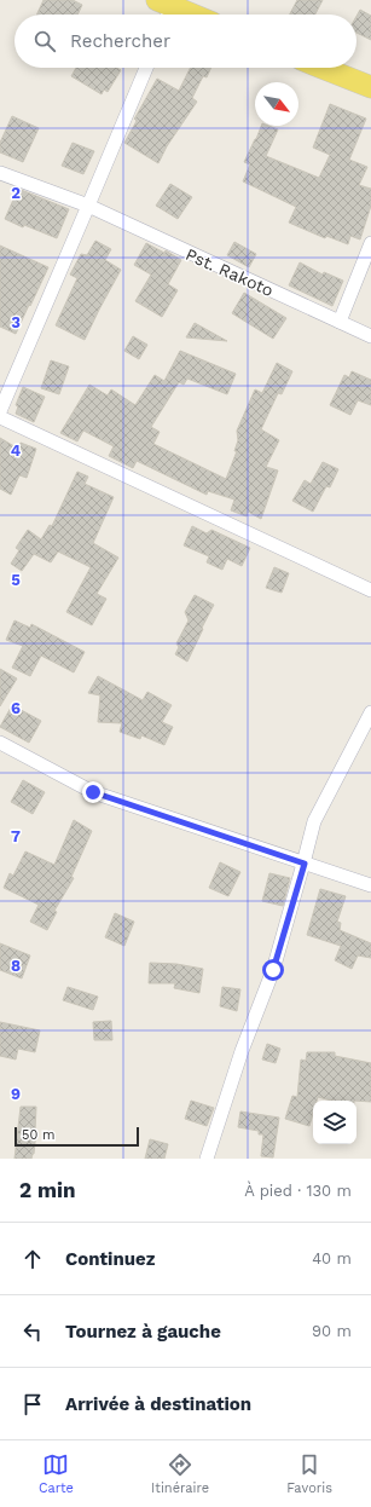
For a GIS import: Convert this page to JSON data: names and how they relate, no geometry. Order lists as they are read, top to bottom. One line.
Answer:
{"streets":{"street":["Pst. Rakoto"]},"scale_bar":"50 m","north":"bottom right","page":{"search":"Rechercher","scale":"50 m","heading":["2 min","À pied · 130 m"],"list":[["Continuez","40 m"],["Tournez à gauche","90 m"],"Arrivée à destination"],"nav":["Carte","Itinéraire","Favoris"]},"grid":{"rows":["2","3","4","5","6","7","8","9"]}}
